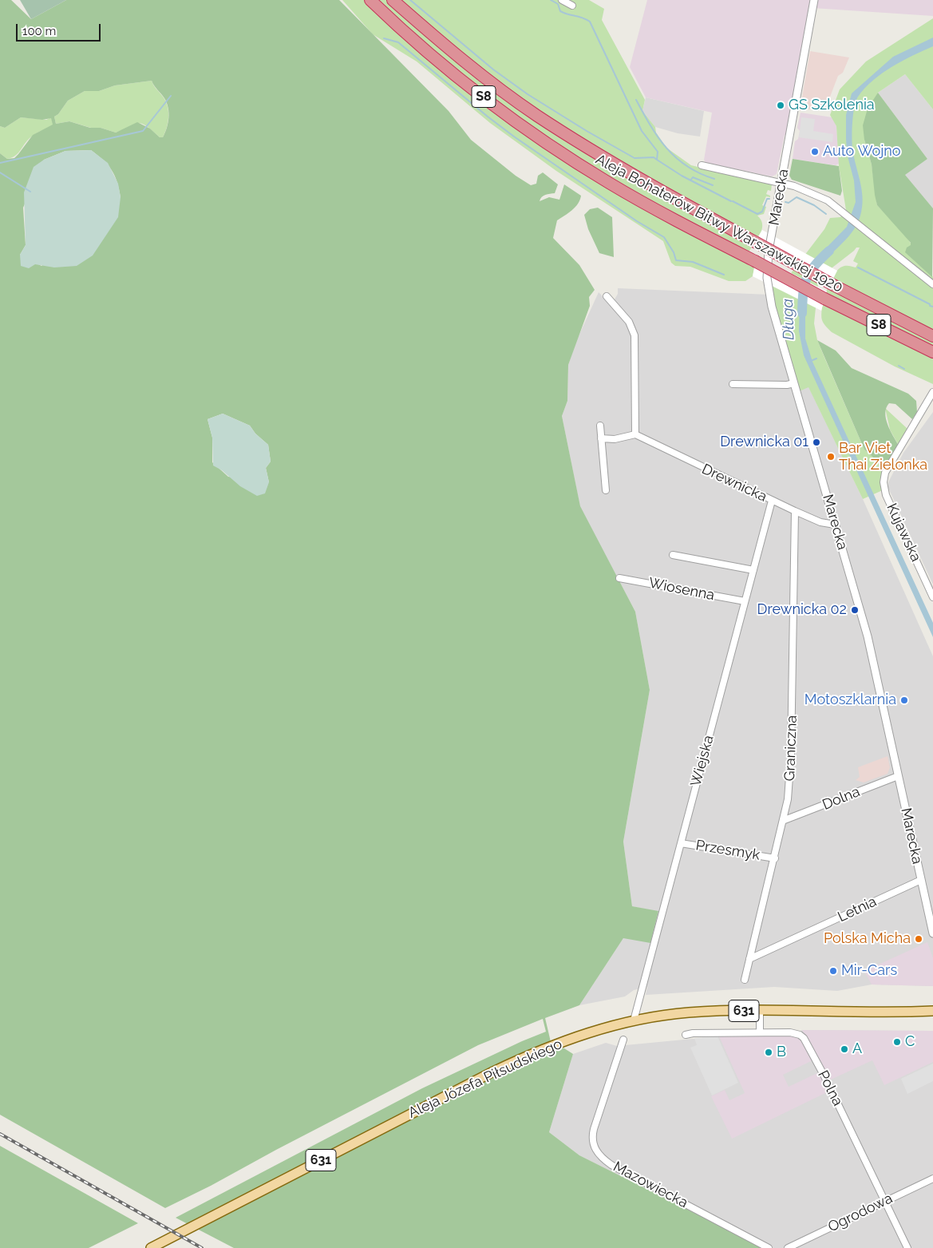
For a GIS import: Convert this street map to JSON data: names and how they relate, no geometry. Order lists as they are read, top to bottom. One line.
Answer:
{"streets":{"highway":["S8","Aleja Bohaterów Bitwy Warszawskiej 1920"],"main road":["631","Aleja Józefa Piłsudskiego"],"street":["Marecka","Drewnicka","Kujawska","Wiosenna","Graniczna","Wiejska","Dolna","Przesmyk","Letnia","Polna","Mazowiecka","Ogrodowa"]},"crossings":[["Marecka","Drewnicka"],["Marecka","Dolna"],["Marecka","Letnia"],["Drewnicka","Graniczna"],["Drewnicka","Wiejska"],["Wiosenna","Wiejska"],["Graniczna","Dolna"],["Graniczna","Przesmyk"],["Graniczna","Letnia"],["Wiejska","Przesmyk"],["Wiejska","Aleja Józefa Piłsudskiego"],["Polna","Ogrodowa"]],"water":["Długa"],"places":["GS Szkolenia","Auto Wojno","Drewnicka 01","Bar Viet Thai Zielonka","Drewnicka 02","Motoszklarnia","Polska Micha","Mir-Cars","C","A","B"],"scale_bar":"100 m"}
